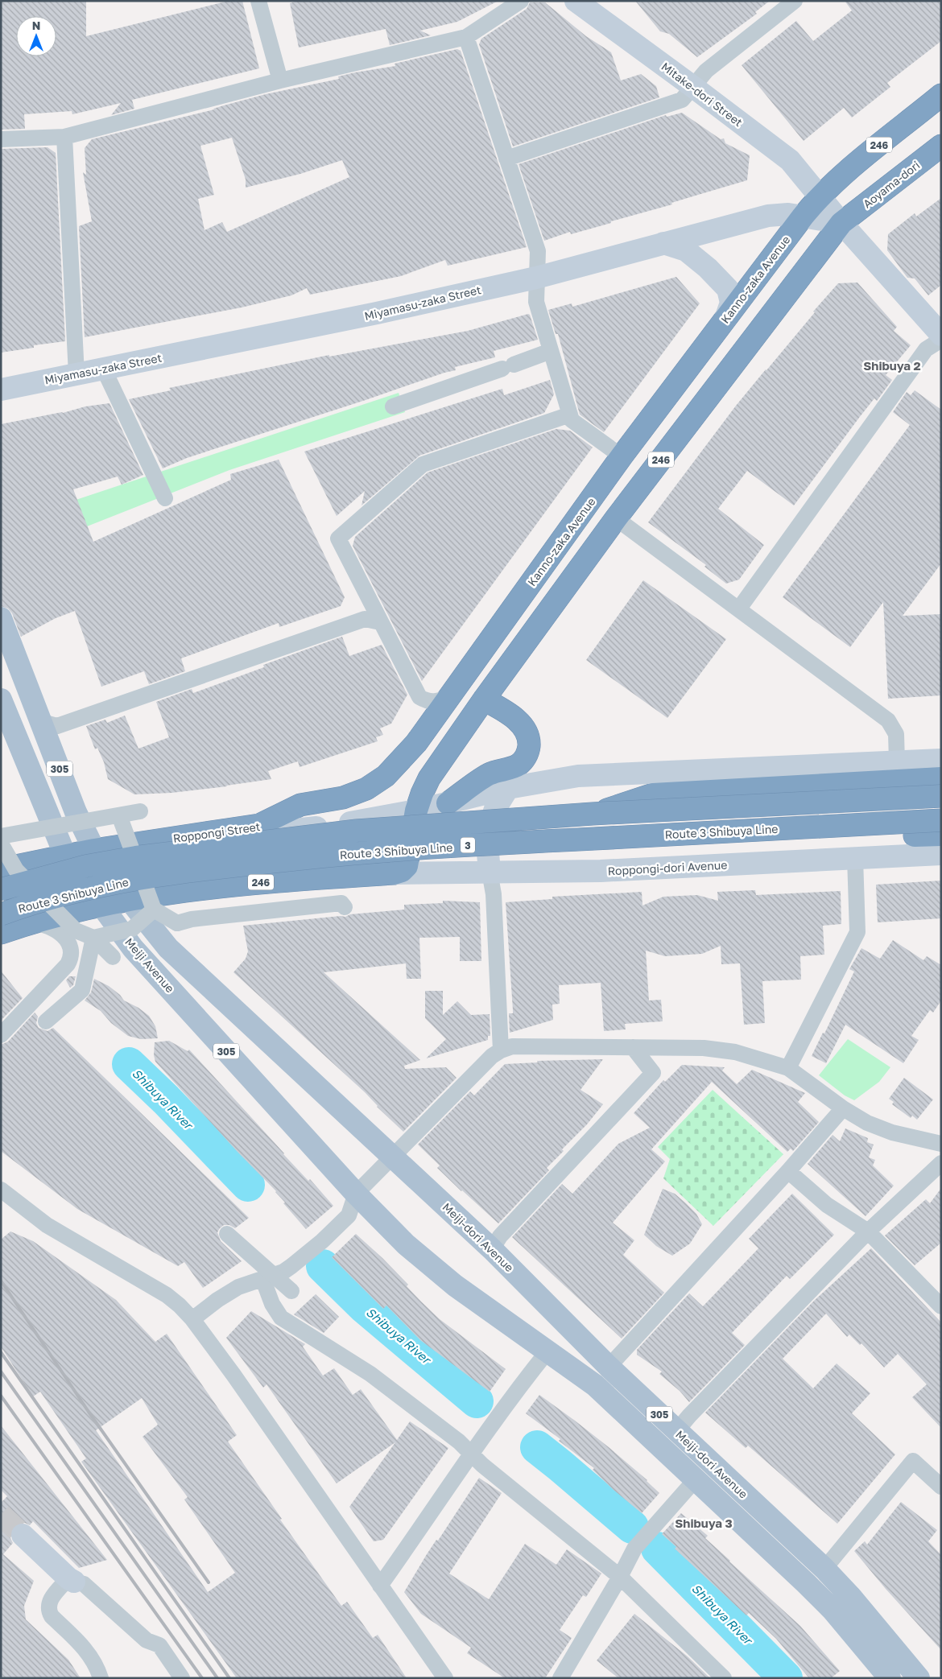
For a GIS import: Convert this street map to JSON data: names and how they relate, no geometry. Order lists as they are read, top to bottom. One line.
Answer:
{"streets":{"highway":["246","Aoyama-dori","Kanno-zaka Avenue","Route 3 Shibuya Line","Roppongi Street","3"],"main road":["305","Meiji Avenue","Meiji-dori Avenue"],"street":["Mitake-dori Street","Miyamasu-zaka Street","Roppongi-dori Avenue"]},"crossings":[["Mitake-dori Street","246"],["Mitake-dori Street","Aoyama-dori"],["Mitake-dori Street","Kanno-zaka Avenue"],["Mitake-dori Street","Miyamasu-zaka Street"],["246","Aoyama-dori"],["246","Kanno-zaka Avenue"],["246","Miyamasu-zaka Street"],["246","305"],["246","Roppongi Street"],["246","Roppongi-dori Avenue"],["246","Meiji Avenue"],["Aoyama-dori","Miyamasu-zaka Street"],["Kanno-zaka Avenue","Miyamasu-zaka Street"],["Kanno-zaka Avenue","Roppongi Street"],["305","Roppongi Street"],["305","Meiji-dori Avenue"],["Roppongi Street","Meiji Avenue"],["Meiji Avenue","Meiji-dori Avenue"]],"districts":["Shibuya 2","Shibuya 3"],"water":["Shibuya River"],"north":"top"}
